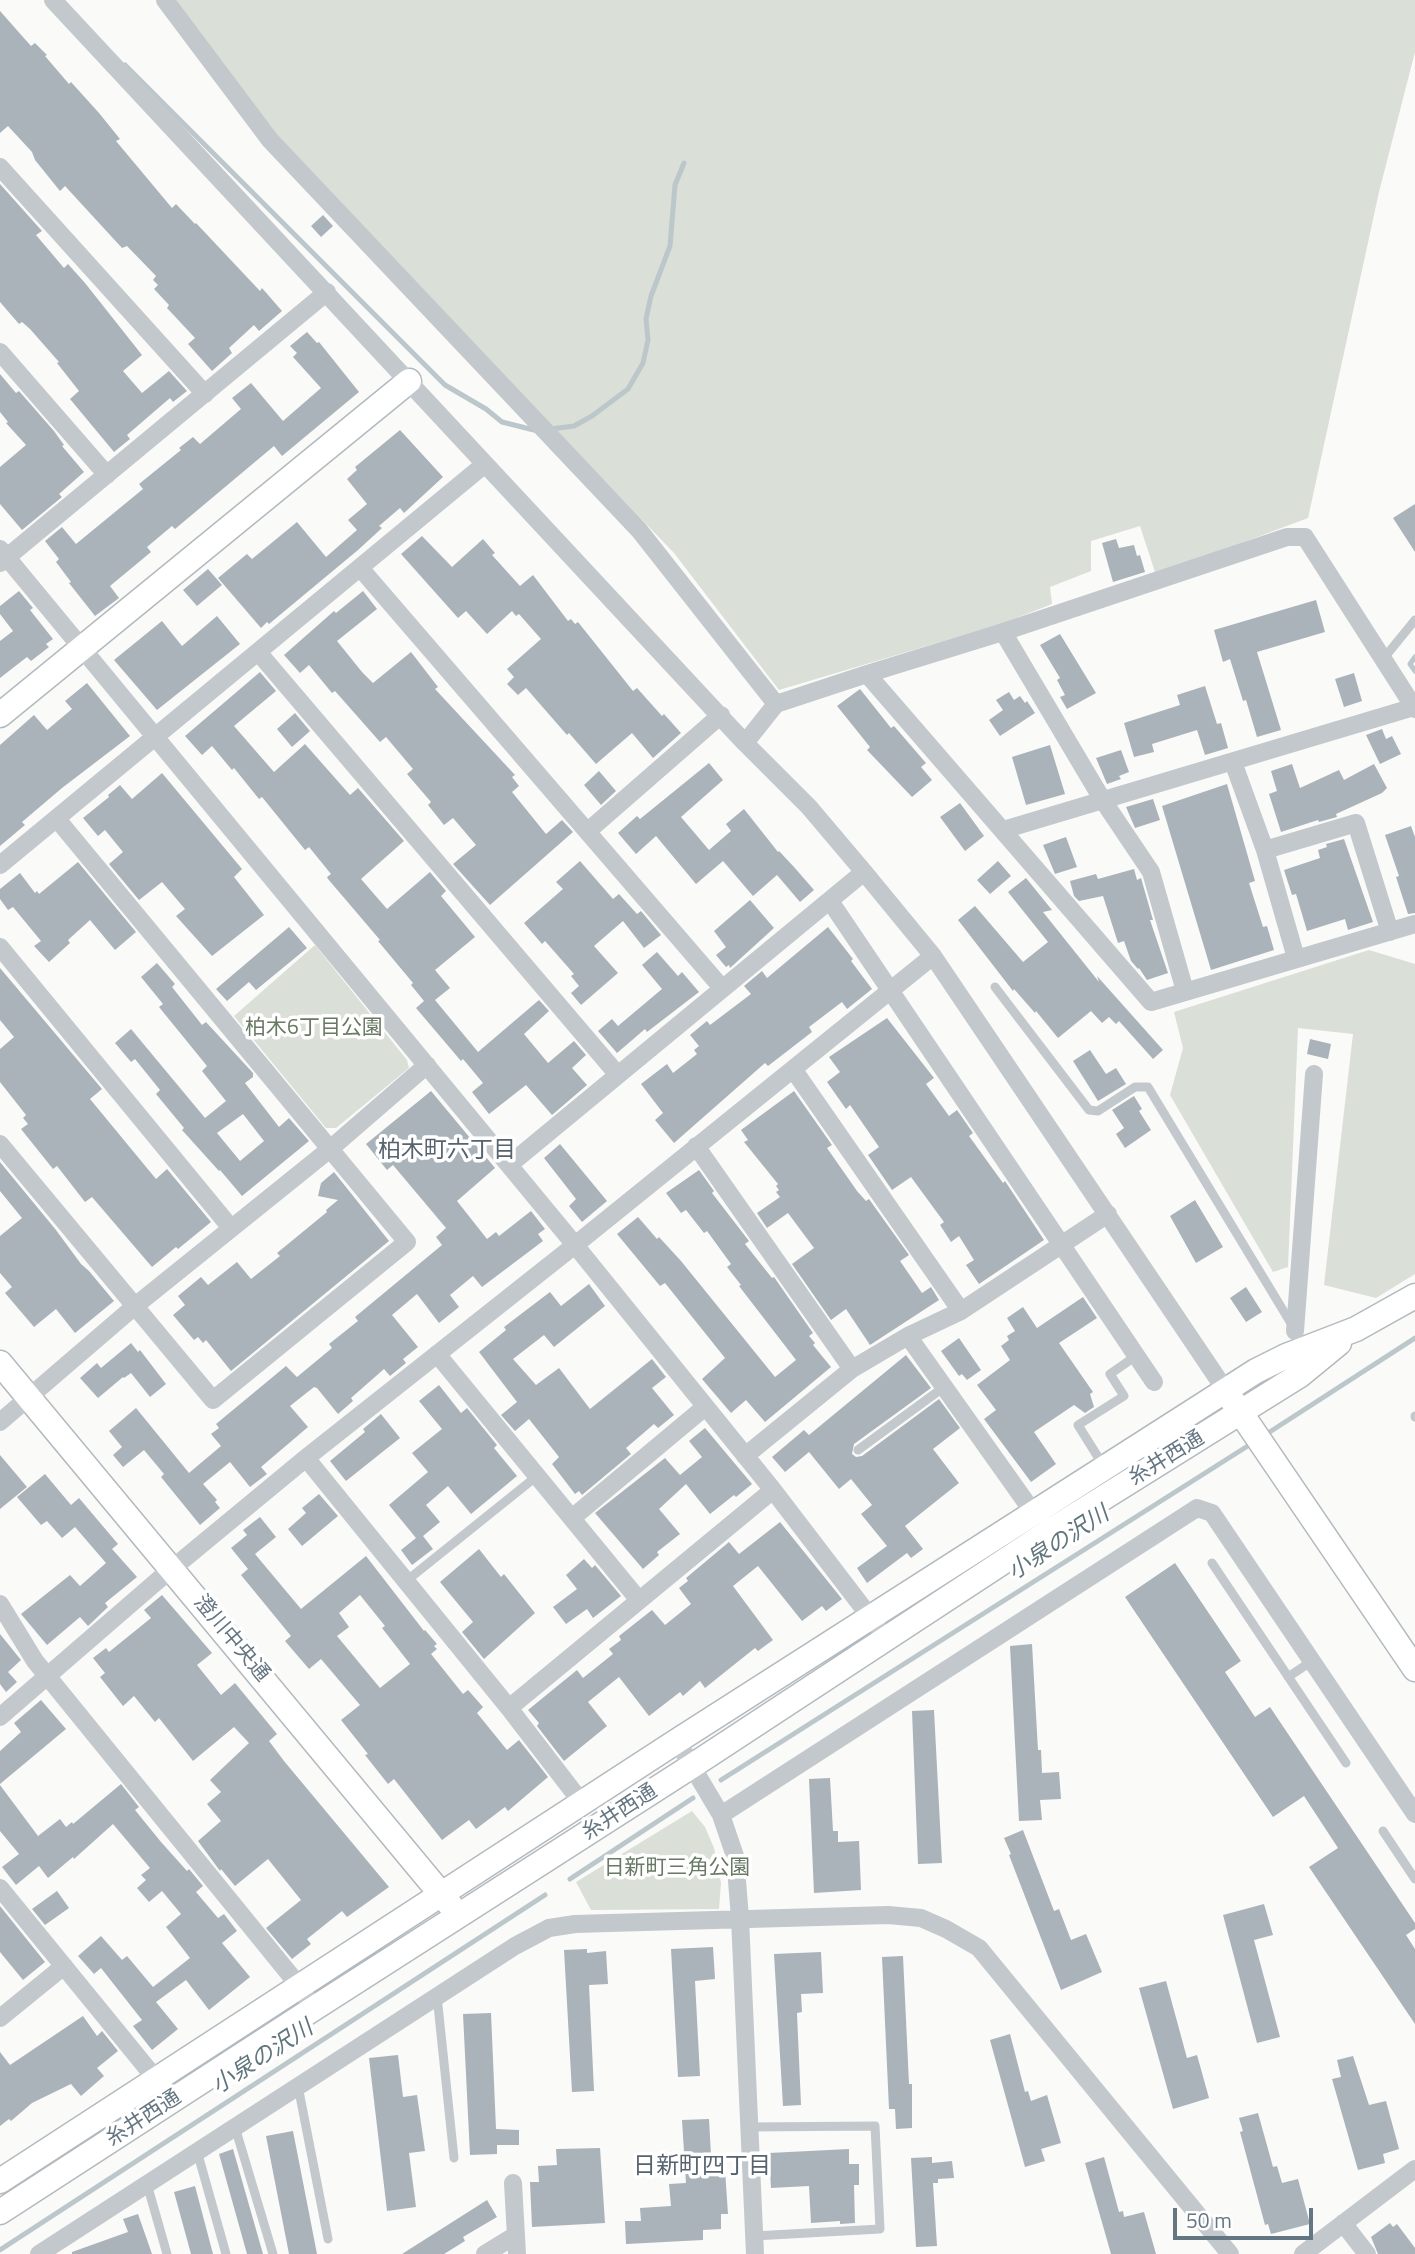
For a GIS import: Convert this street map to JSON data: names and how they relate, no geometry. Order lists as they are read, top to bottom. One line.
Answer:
{"streets":{"street":["糸井西通","澄川中央通"]},"crossings":[["糸井西通","澄川中央通"]],"districts":["柏木町六丁目","日新町四丁目"],"water":["小泉の沢川"],"parks":["柏木6丁目公園","日新町三角公園"],"scale_bar":"50 m"}
